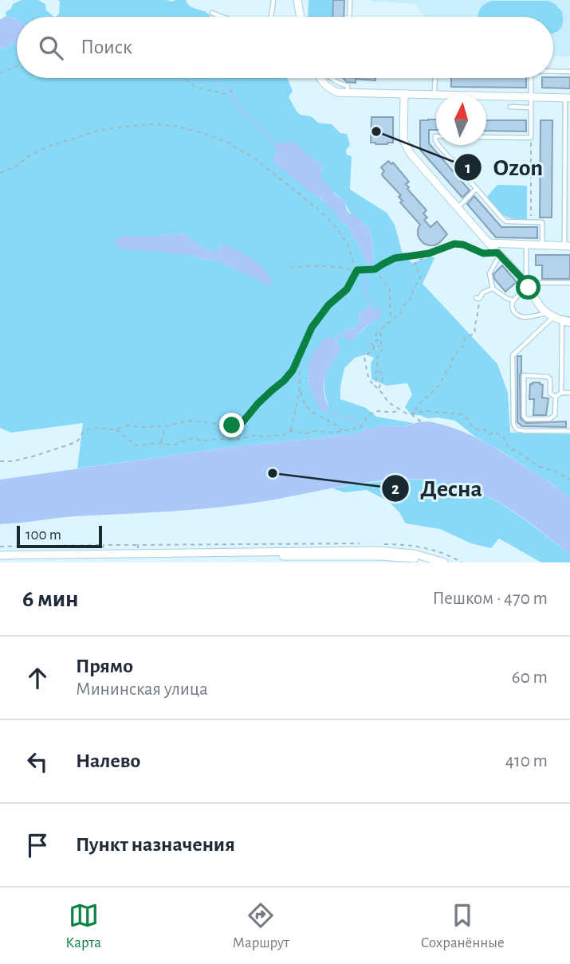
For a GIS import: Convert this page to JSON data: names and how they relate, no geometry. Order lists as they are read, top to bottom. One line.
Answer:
{"places":["Ozon","Десна"],"scale_bar":"100 m","north":"top","page":{"search":"Поиск","scale":"100 m","heading":["6 мин","Пешком · 470 m"],"list":[["Прямо","Мининская улица","60 m"],["Налево","410 m"],"Пункт назначения"],"nav":["Карта","Маршрут","Сохранённые"]}}
